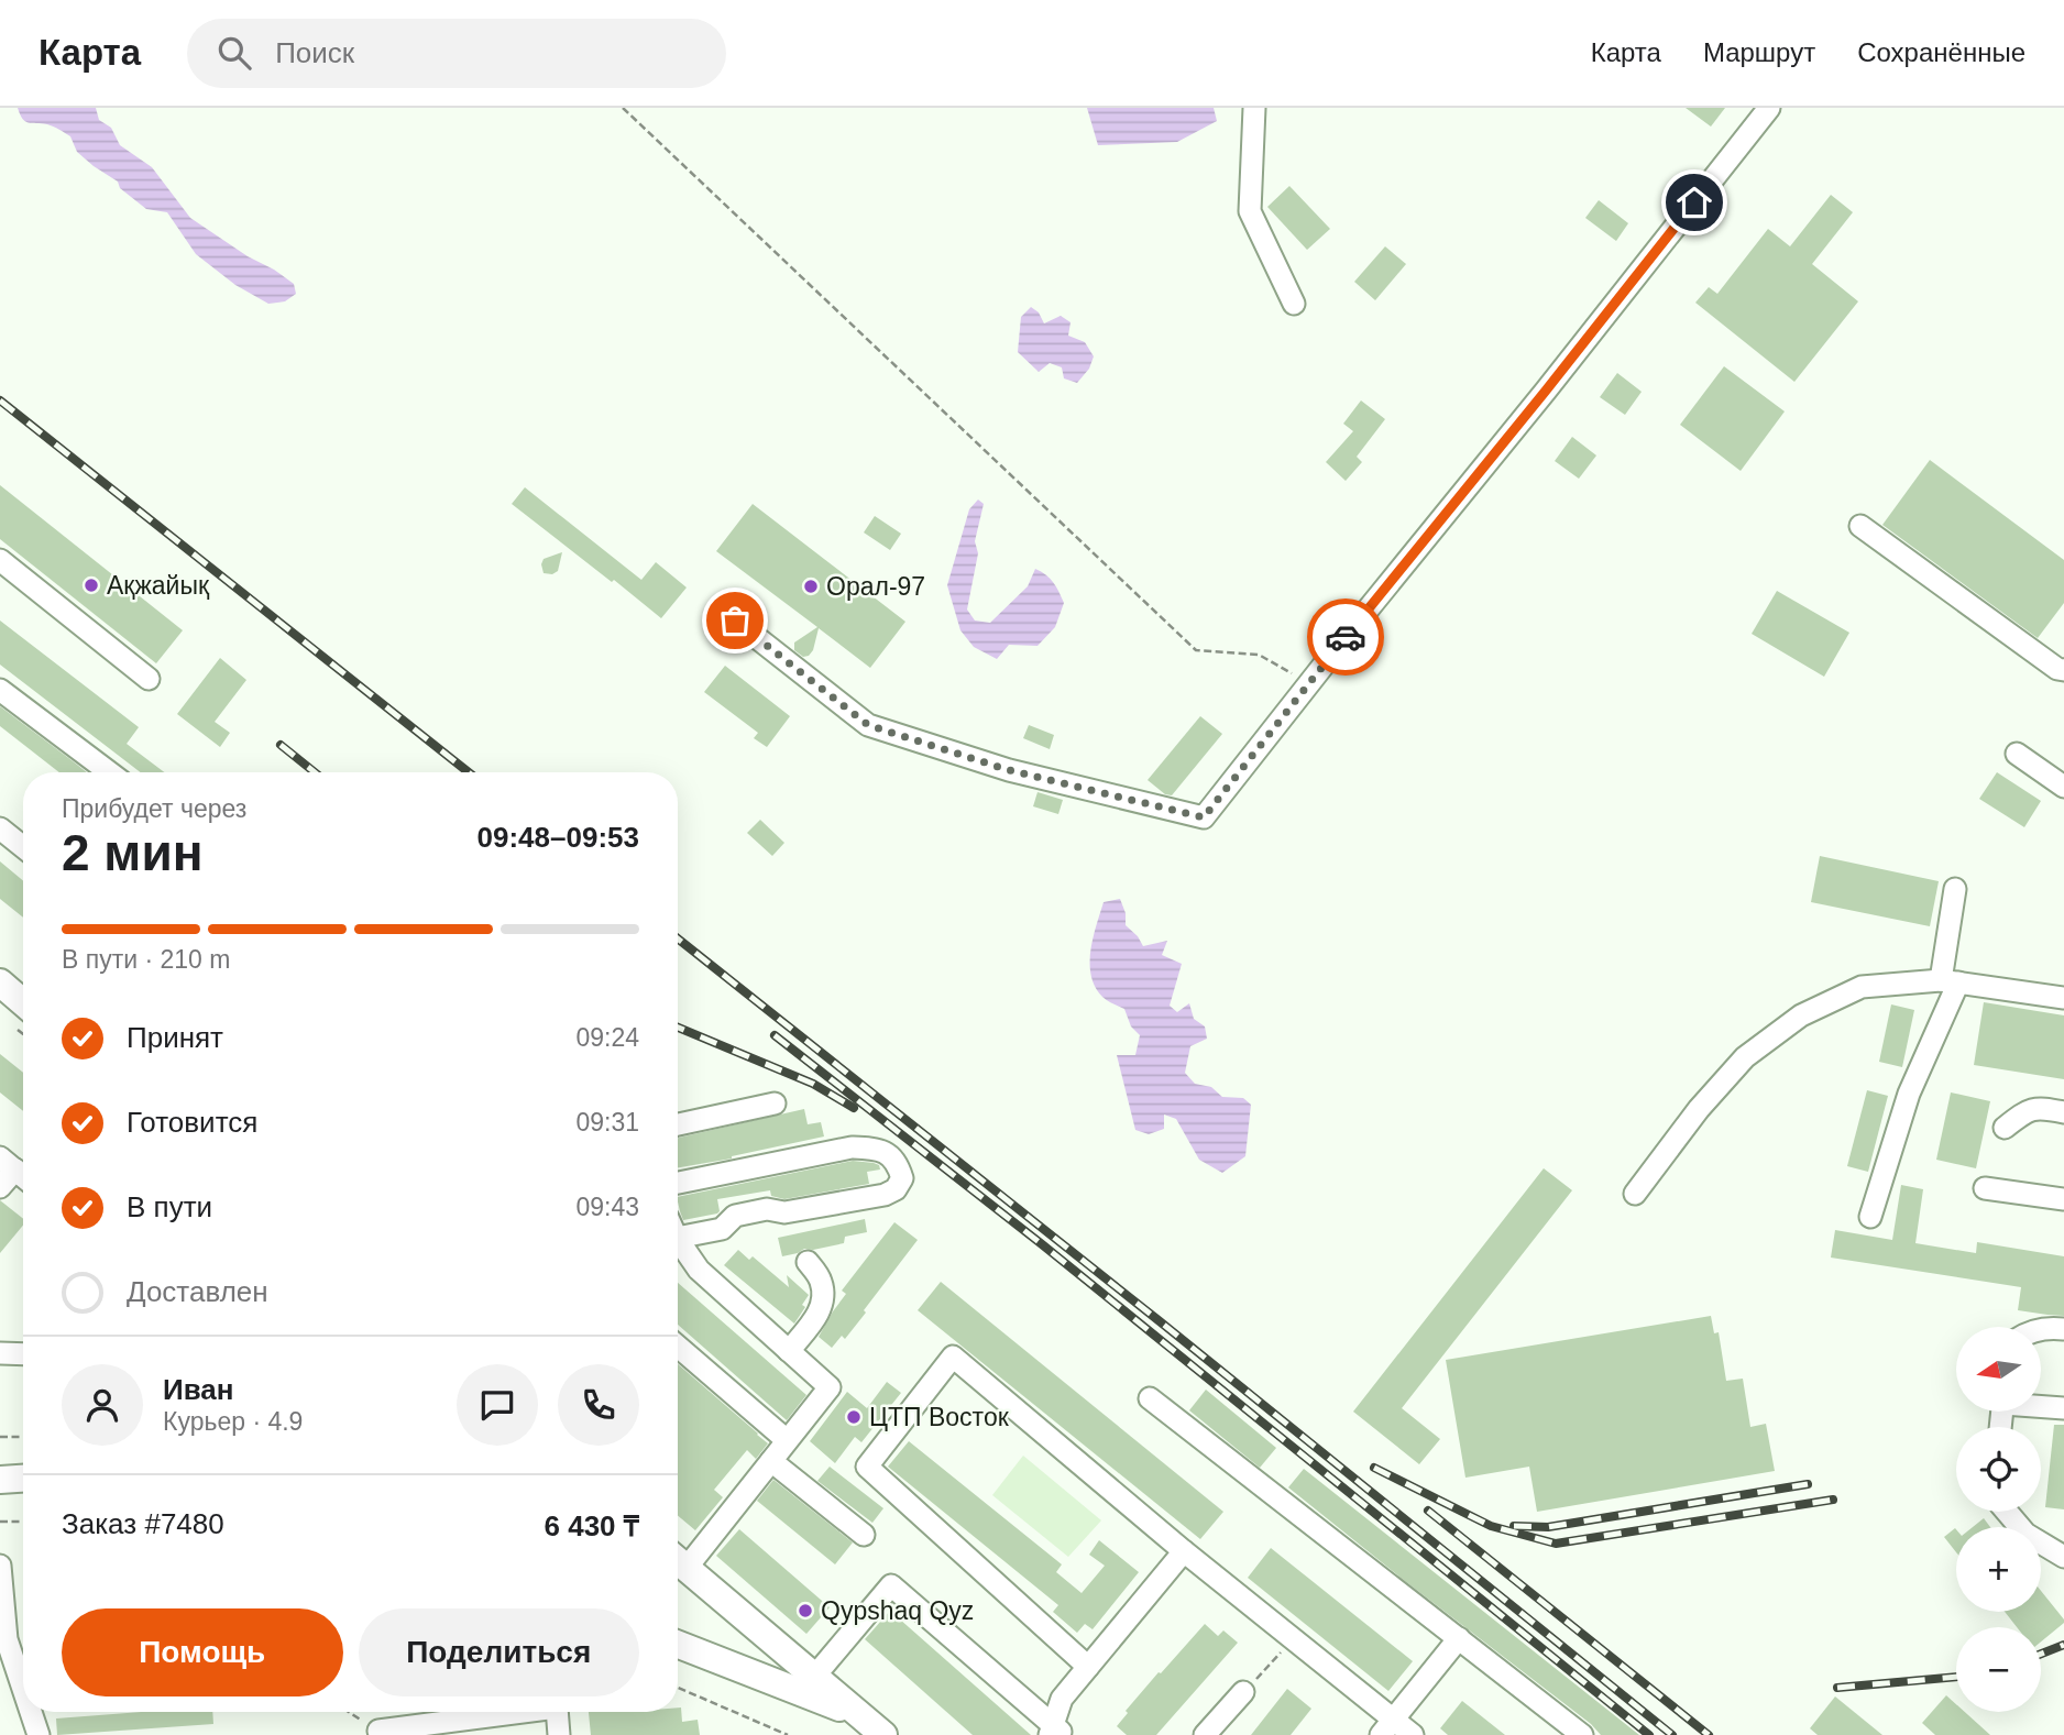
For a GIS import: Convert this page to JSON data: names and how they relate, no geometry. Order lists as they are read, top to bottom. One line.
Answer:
{"places":["Ақжайық","Орал-97","ЦТП Восток","Qypshaq Qyz"],"north":"left","page":{"header":"Карта","search":"Поиск","nav":["Карта","Маршрут","Сохранённые"],"heading":["2 мин","Прибудет через","09:48–09:53"],"panel":["Иван","Курьер · 4.9","Заказ #7480","6 430 ₸"],"bar":"В пути · 210 m","list":[["Принят","09:24"],["Готовится","09:31"],["В пути","09:43"],"Доставлен"],"map_buttons":["+","−"],"buttons":["Помощь","Поделиться"]}}
